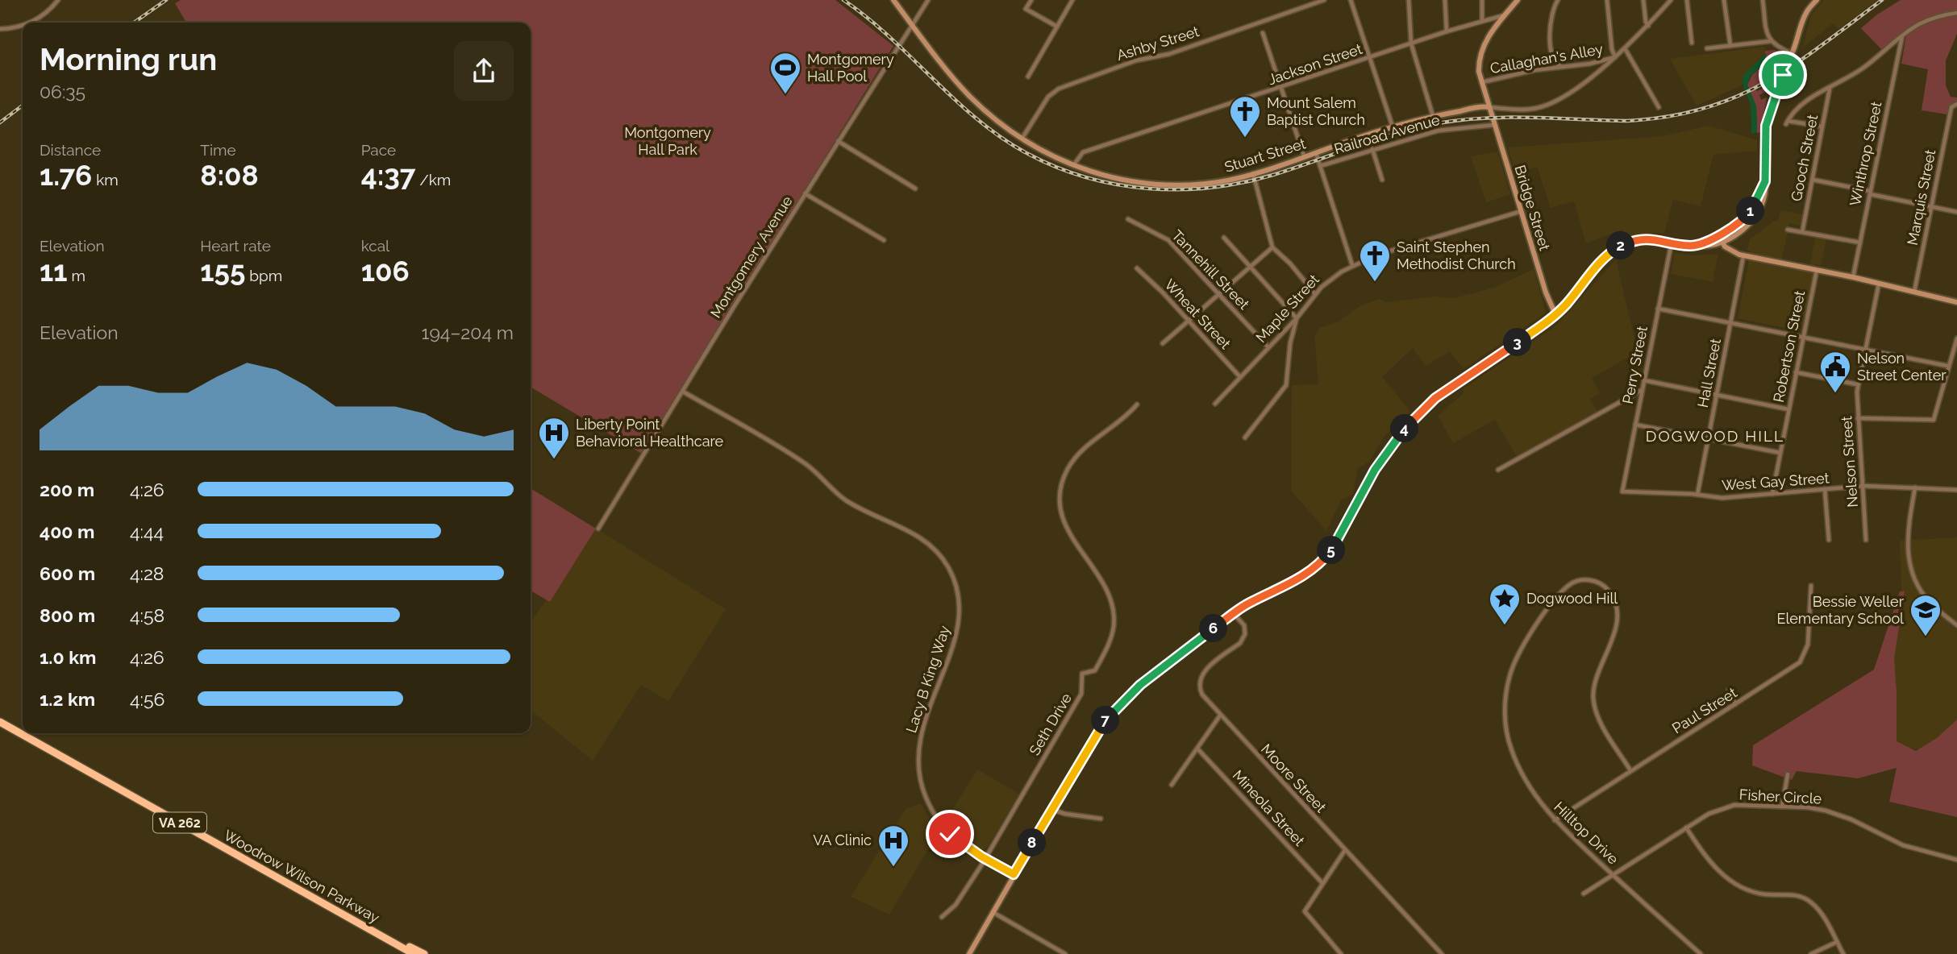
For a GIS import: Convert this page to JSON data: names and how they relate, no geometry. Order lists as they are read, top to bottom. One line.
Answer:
{"streets":{"highway":["VA 262","Woodrow Wilson Parkway"],"main road":["Stuart Street","Bridge Street"],"street":["Ashby Street","Callaghan's Alley","Jackson Street","Railroad Avenue","Winthrop Street","Gooch Street","Marquis Street","Montgomery Avenue","Tannehill Street","Maple Street","Wheat Street","Robertson Street","Perry Street","Hall Street","Nelson Street","West Gay Street","Lacy B King Way","Paul Street","Seth Drive","Moore Street","Fisher Circle","Mineola Street","Hilltop Drive"]},"crossings":[["Ashby Street","Stuart Street"],["Callaghan's Alley","Stuart Street"],["Callaghan's Alley","Bridge Street"],["Jackson Street","Stuart Street"],["Jackson Street","Bridge Street"],["Railroad Avenue","Bridge Street"],["Stuart Street","Bridge Street"],["Stuart Street","Montgomery Avenue"],["Bridge Street","Maple Street"],["Montgomery Avenue","Lacy B King Way"],["Tannehill Street","Maple Street"],["Maple Street","Wheat Street"],["Robertson Street","West Gay Street"],["Perry Street","West Gay Street"],["Hall Street","West Gay Street"],["Nelson Street","West Gay Street"],["Lacy B King Way","Seth Drive"],["Paul Street","Hilltop Drive"],["Fisher Circle","Hilltop Drive"]],"districts":["DOGWOOD HILL"],"parks":["Montgomery Hall Park"],"places":{"sports":["Montgomery Hall Pool"],"church":["Mount Salem Baptist Church","Saint Stephen Methodist Church"],"public building":["Nelson Street Center"],"hospital":["Liberty Point Behavioral Healthcare","VA Clinic"],"place":["Dogwood Hill"],"school or university":["Bessie Weller Elementary School"]},"page":{"heading":["Morning run","06:35"],"stats":[["Distance","1.76 km"],["Time","8:08"],["Pace","4:37 /km"],["Elevation","11 m"],["Heart rate","155 bpm"],["kcal","106"]],"pins":["1","2","3","4","5","6","7","8"],"chart":["Elevation","194–204 m"],"list":[{"name":"200 m","note":"4:26"},{"name":"400 m","note":"4:44"},{"name":"600 m","note":"4:28"},{"name":"800 m","note":"4:58"},{"name":"1.0 km","note":"4:26"},{"name":"1.2 km","note":"4:56"}]}}
